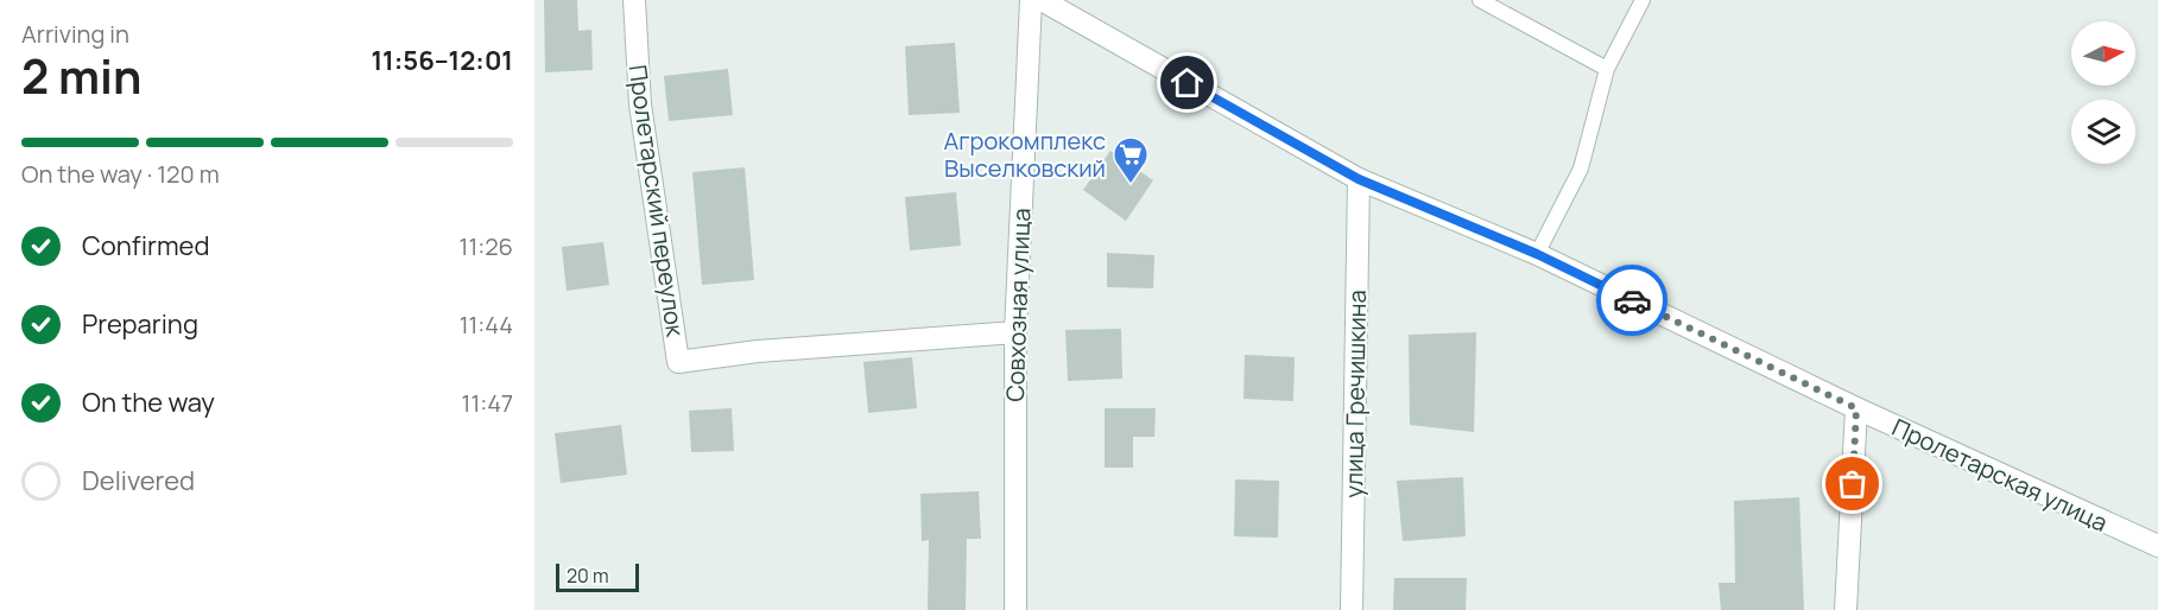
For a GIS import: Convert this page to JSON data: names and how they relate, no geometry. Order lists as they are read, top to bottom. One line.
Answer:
{"streets":{"street":["Пролетарский переулок","Совхозная улица","улица Гречишкина","Пролетарская улица"]},"crossings":[["Пролетарский переулок","Совхозная улица"],["улица Гречишкина","Пролетарская улица"]],"places":{"supermarket":["Агрокомплекс Выселковский"]},"scale_bar":"20 m","north":"right","page":{"heading":["2 min","Arriving in","11:56–12:01"],"bar":"On the way · 120 m","list":[["Confirmed","11:26"],["Preparing","11:44"],["On the way","11:47"],"Delivered"],"scale":"20 m"}}
